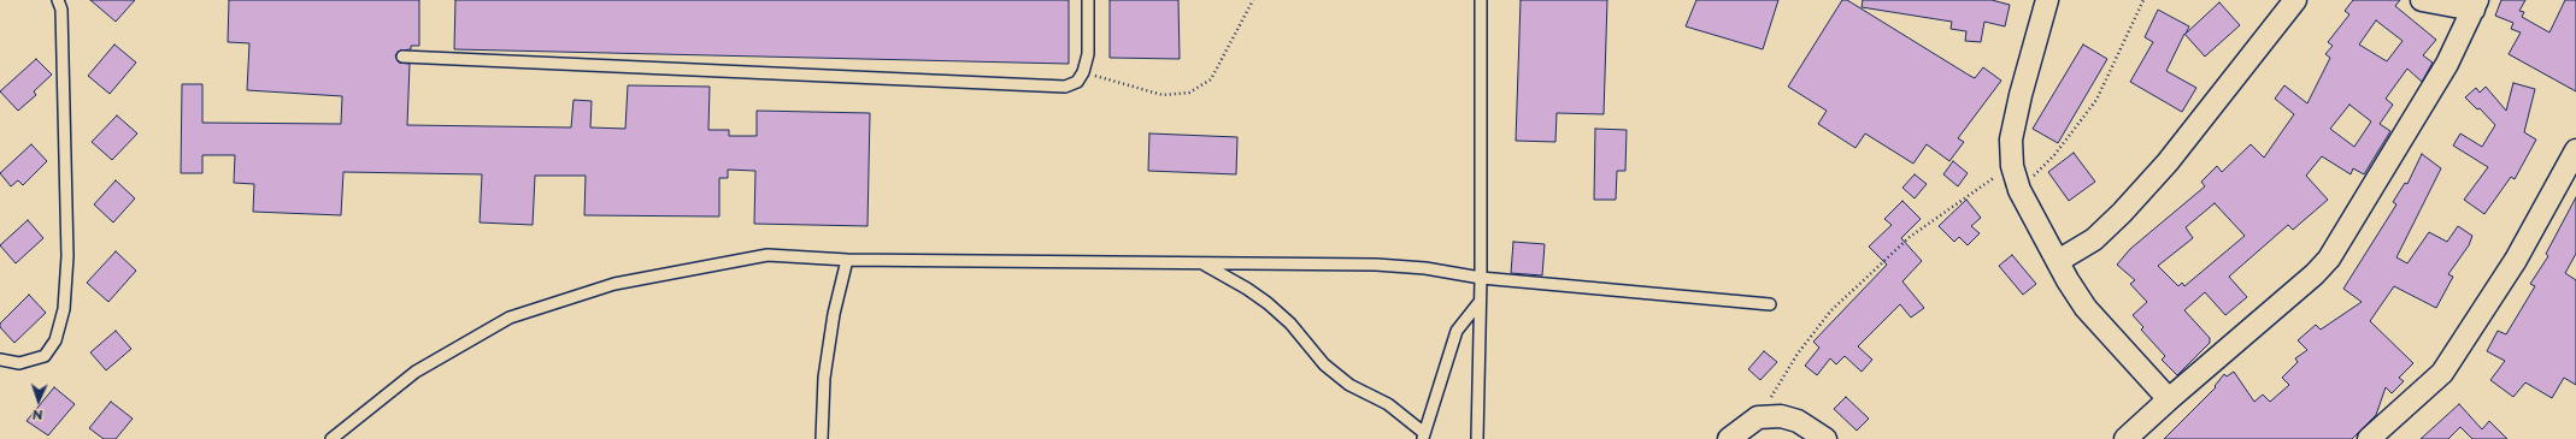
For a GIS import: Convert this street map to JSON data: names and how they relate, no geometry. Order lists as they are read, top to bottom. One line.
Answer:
{"north":"bottom"}
